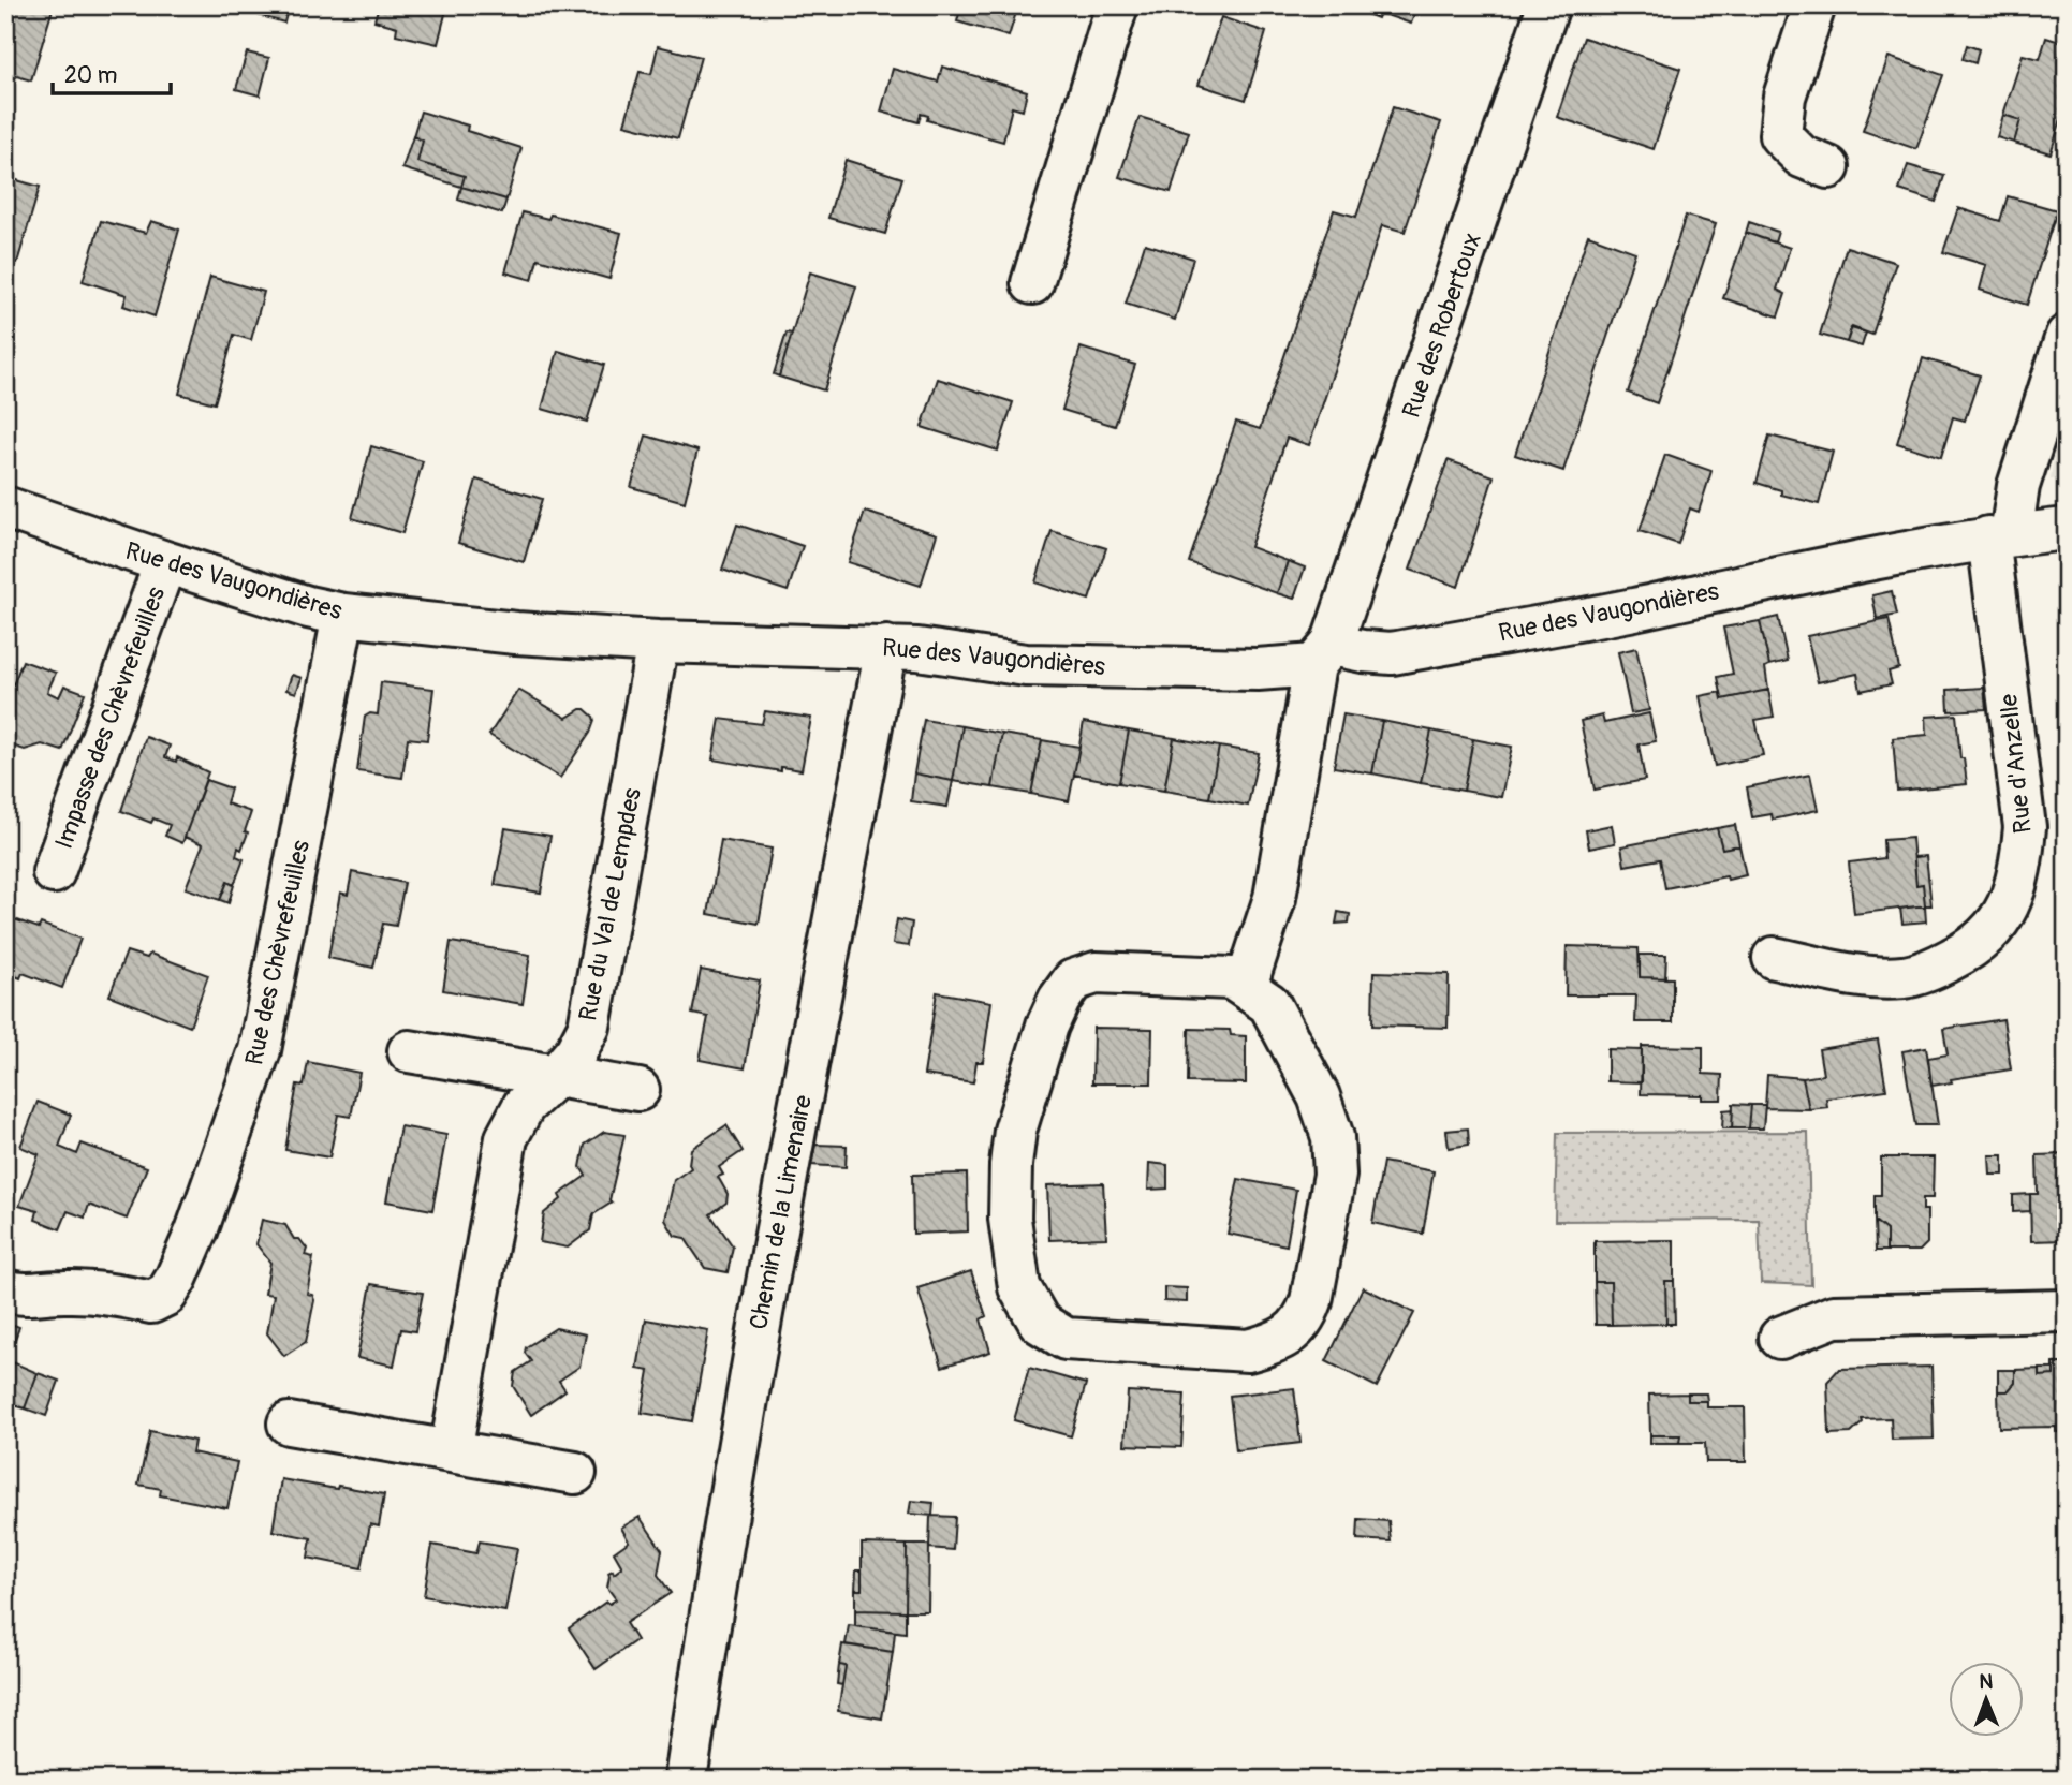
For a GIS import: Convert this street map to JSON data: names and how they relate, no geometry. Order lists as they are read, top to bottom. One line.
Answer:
{"streets":{"street":["Rue des Robertoux","Rue des Vaugondières","Impasse des Chèvrefeuilles","Rue d'Anzelle","Rue du Val de Lempdes","Rue des Chèvrefeuilles","Chemin de la Limenaire"]},"crossings":[["Rue des Robertoux","Rue des Vaugondières"],["Rue des Vaugondières","Impasse des Chèvrefeuilles"],["Rue des Vaugondières","Rue d'Anzelle"],["Rue des Vaugondières","Rue du Val de Lempdes"],["Rue des Vaugondières","Rue des Chèvrefeuilles"],["Rue des Vaugondières","Chemin de la Limenaire"]],"scale_bar":"20 m","north":"top"}
